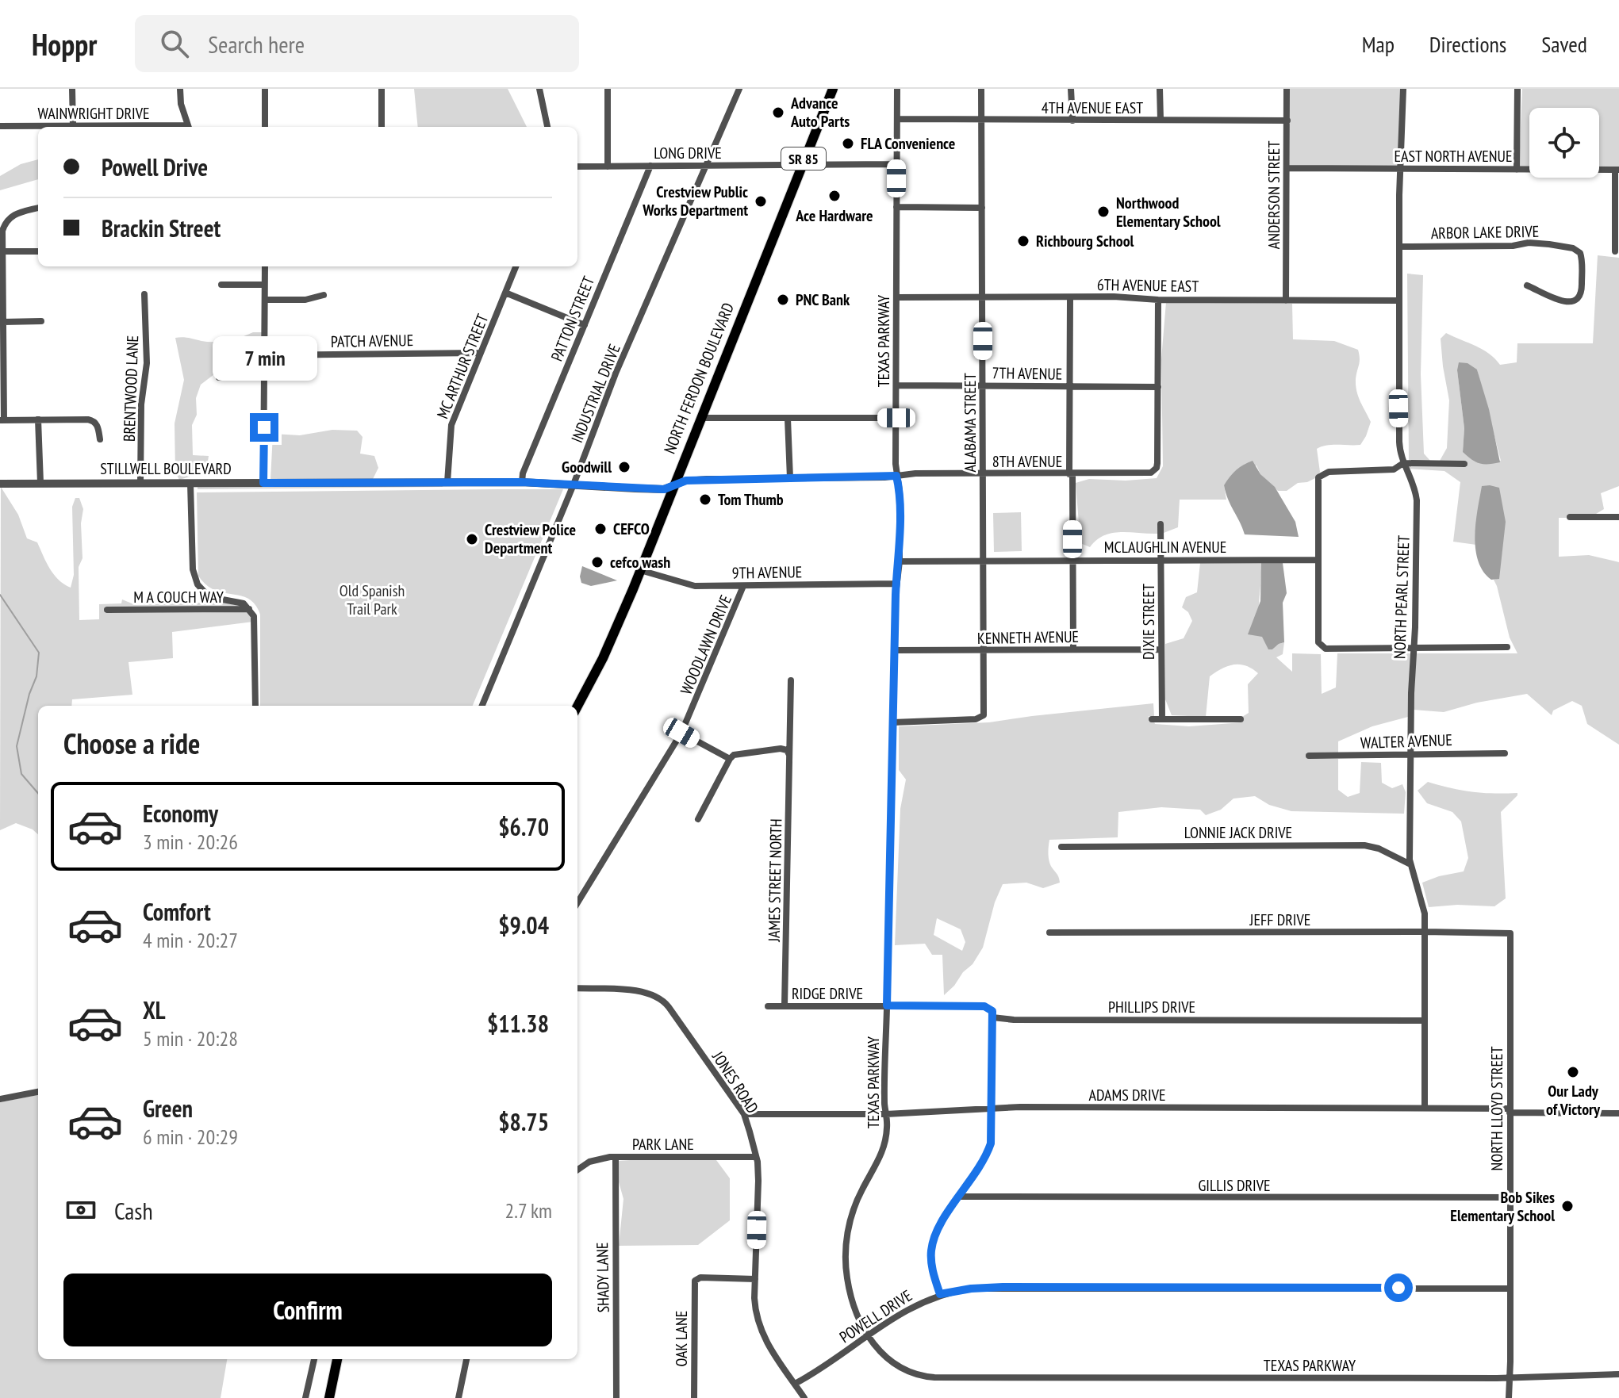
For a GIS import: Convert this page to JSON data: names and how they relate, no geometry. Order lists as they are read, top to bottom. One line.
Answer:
{"streets":{"main road":["SR 85","NORTH FERDON BOULEVARD"],"street":["4TH AVENUE EAST","WAINWRIGHT DRIVE","LONG DRIVE","EAST NORTH AVENUE","ANDERSON STREET","ARBOR LAKE DRIVE","6TH AVENUE EAST","PATTON STREET","PATCH AVENUE","TEXAS PARKWAY","MC ARTHUR STREET","7TH AVENUE","BRENTWOOD LANE","INDUSTRIAL DRIVE","ALABAMA STREET","8TH AVENUE","STILLWELL BOULEVARD","MCLAUGHLIN AVENUE","9TH AVENUE","M A COUCH WAY","NORTH PEARL STREET","DIXIE STREET","KENNETH AVENUE","WOODLAWN DRIVE","WALTER AVENUE","LONNIE JACK DRIVE","JAMES STREET NORTH","JEFF DRIVE","RIDGE DRIVE","PHILLIPS DRIVE","JONES ROAD","ADAMS DRIVE","NORTH LLOYD STREET","PARK LANE","GILLIS DRIVE","SHADY LANE","POWELL DRIVE","OAK LANE"]},"crossings":[["4TH AVENUE EAST","ANDERSON STREET"],["4TH AVENUE EAST","TEXAS PARKWAY"],["4TH AVENUE EAST","ALABAMA STREET"],["LONG DRIVE","PATTON STREET"],["LONG DRIVE","TEXAS PARKWAY"],["LONG DRIVE","NORTH FERDON BOULEVARD"],["LONG DRIVE","INDUSTRIAL DRIVE"],["EAST NORTH AVENUE","ANDERSON STREET"],["EAST NORTH AVENUE","NORTH PEARL STREET"],["ANDERSON STREET","6TH AVENUE EAST"],["ARBOR LAKE DRIVE","NORTH PEARL STREET"],["6TH AVENUE EAST","TEXAS PARKWAY"],["6TH AVENUE EAST","ALABAMA STREET"],["6TH AVENUE EAST","NORTH PEARL STREET"],["PATTON STREET","STILLWELL BOULEVARD"],["PATCH AVENUE","MC ARTHUR STREET"],["TEXAS PARKWAY","7TH AVENUE"],["TEXAS PARKWAY","ALABAMA STREET"],["TEXAS PARKWAY","8TH AVENUE"],["TEXAS PARKWAY","MCLAUGHLIN AVENUE"],["TEXAS PARKWAY","9TH AVENUE"],["TEXAS PARKWAY","KENNETH AVENUE"],["TEXAS PARKWAY","RIDGE DRIVE"],["TEXAS PARKWAY","PHILLIPS DRIVE"],["TEXAS PARKWAY","ADAMS DRIVE"],["TEXAS PARKWAY","NORTH LLOYD STREET"],["TEXAS PARKWAY","POWELL DRIVE"],["MC ARTHUR STREET","STILLWELL BOULEVARD"],["7TH AVENUE","ALABAMA STREET"],["7TH AVENUE","8TH AVENUE"],["NORTH FERDON BOULEVARD","8TH AVENUE"],["NORTH FERDON BOULEVARD","STILLWELL BOULEVARD"],["NORTH FERDON BOULEVARD","9TH AVENUE"],["BRENTWOOD LANE","STILLWELL BOULEVARD"],["INDUSTRIAL DRIVE","STILLWELL BOULEVARD"],["ALABAMA STREET","8TH AVENUE"],["ALABAMA STREET","MCLAUGHLIN AVENUE"],["ALABAMA STREET","KENNETH AVENUE"],["8TH AVENUE","STILLWELL BOULEVARD"],["MCLAUGHLIN AVENUE","DIXIE STREET"],["9TH AVENUE","WOODLAWN DRIVE"],["NORTH PEARL STREET","WALTER AVENUE"],["NORTH PEARL STREET","LONNIE JACK DRIVE"],["NORTH PEARL STREET","JEFF DRIVE"],["NORTH PEARL STREET","PHILLIPS DRIVE"],["NORTH PEARL STREET","ADAMS DRIVE"],["DIXIE STREET","KENNETH AVENUE"],["JAMES STREET NORTH","RIDGE DRIVE"],["JEFF DRIVE","NORTH LLOYD STREET"],["RIDGE DRIVE","PHILLIPS DRIVE"],["JONES ROAD","ADAMS DRIVE"],["JONES ROAD","PARK LANE"],["JONES ROAD","POWELL DRIVE"],["JONES ROAD","OAK LANE"],["ADAMS DRIVE","NORTH LLOYD STREET"],["NORTH LLOYD STREET","GILLIS DRIVE"],["NORTH LLOYD STREET","POWELL DRIVE"],["PARK LANE","SHADY LANE"]],"parks":["Old Spanish Trail Park"],"places":["Advance Auto Parts","FLA Convenience","Ace Hardware","Crestview Public Works Department","Northwood Elementary School","Richbourg School","PNC Bank","Goodwill","Tom Thumb","CEFCO","Crestview Police Department","cefco wash","Our Lady of Victory","Bob Sikes Elementary School"],"page":{"header":"Hoppr","search":"Search here","nav":["Map","Directions","Saved"],"banner":["Powell Drive","Brackin Street"],"bubble":"7 min","heading":"Choose a ride","list":[{"name":"Economy","note":"3 min · 20:26","value":"$6.70"},{"name":"Comfort","note":"4 min · 20:27","value":"$9.04"},{"name":"XL","note":"5 min · 20:28","value":"$11.38"},{"name":"Green","note":"6 min · 20:29","value":"$8.75"}],"pay":["Cash","2.7 km"],"buttons":"Confirm"}}
